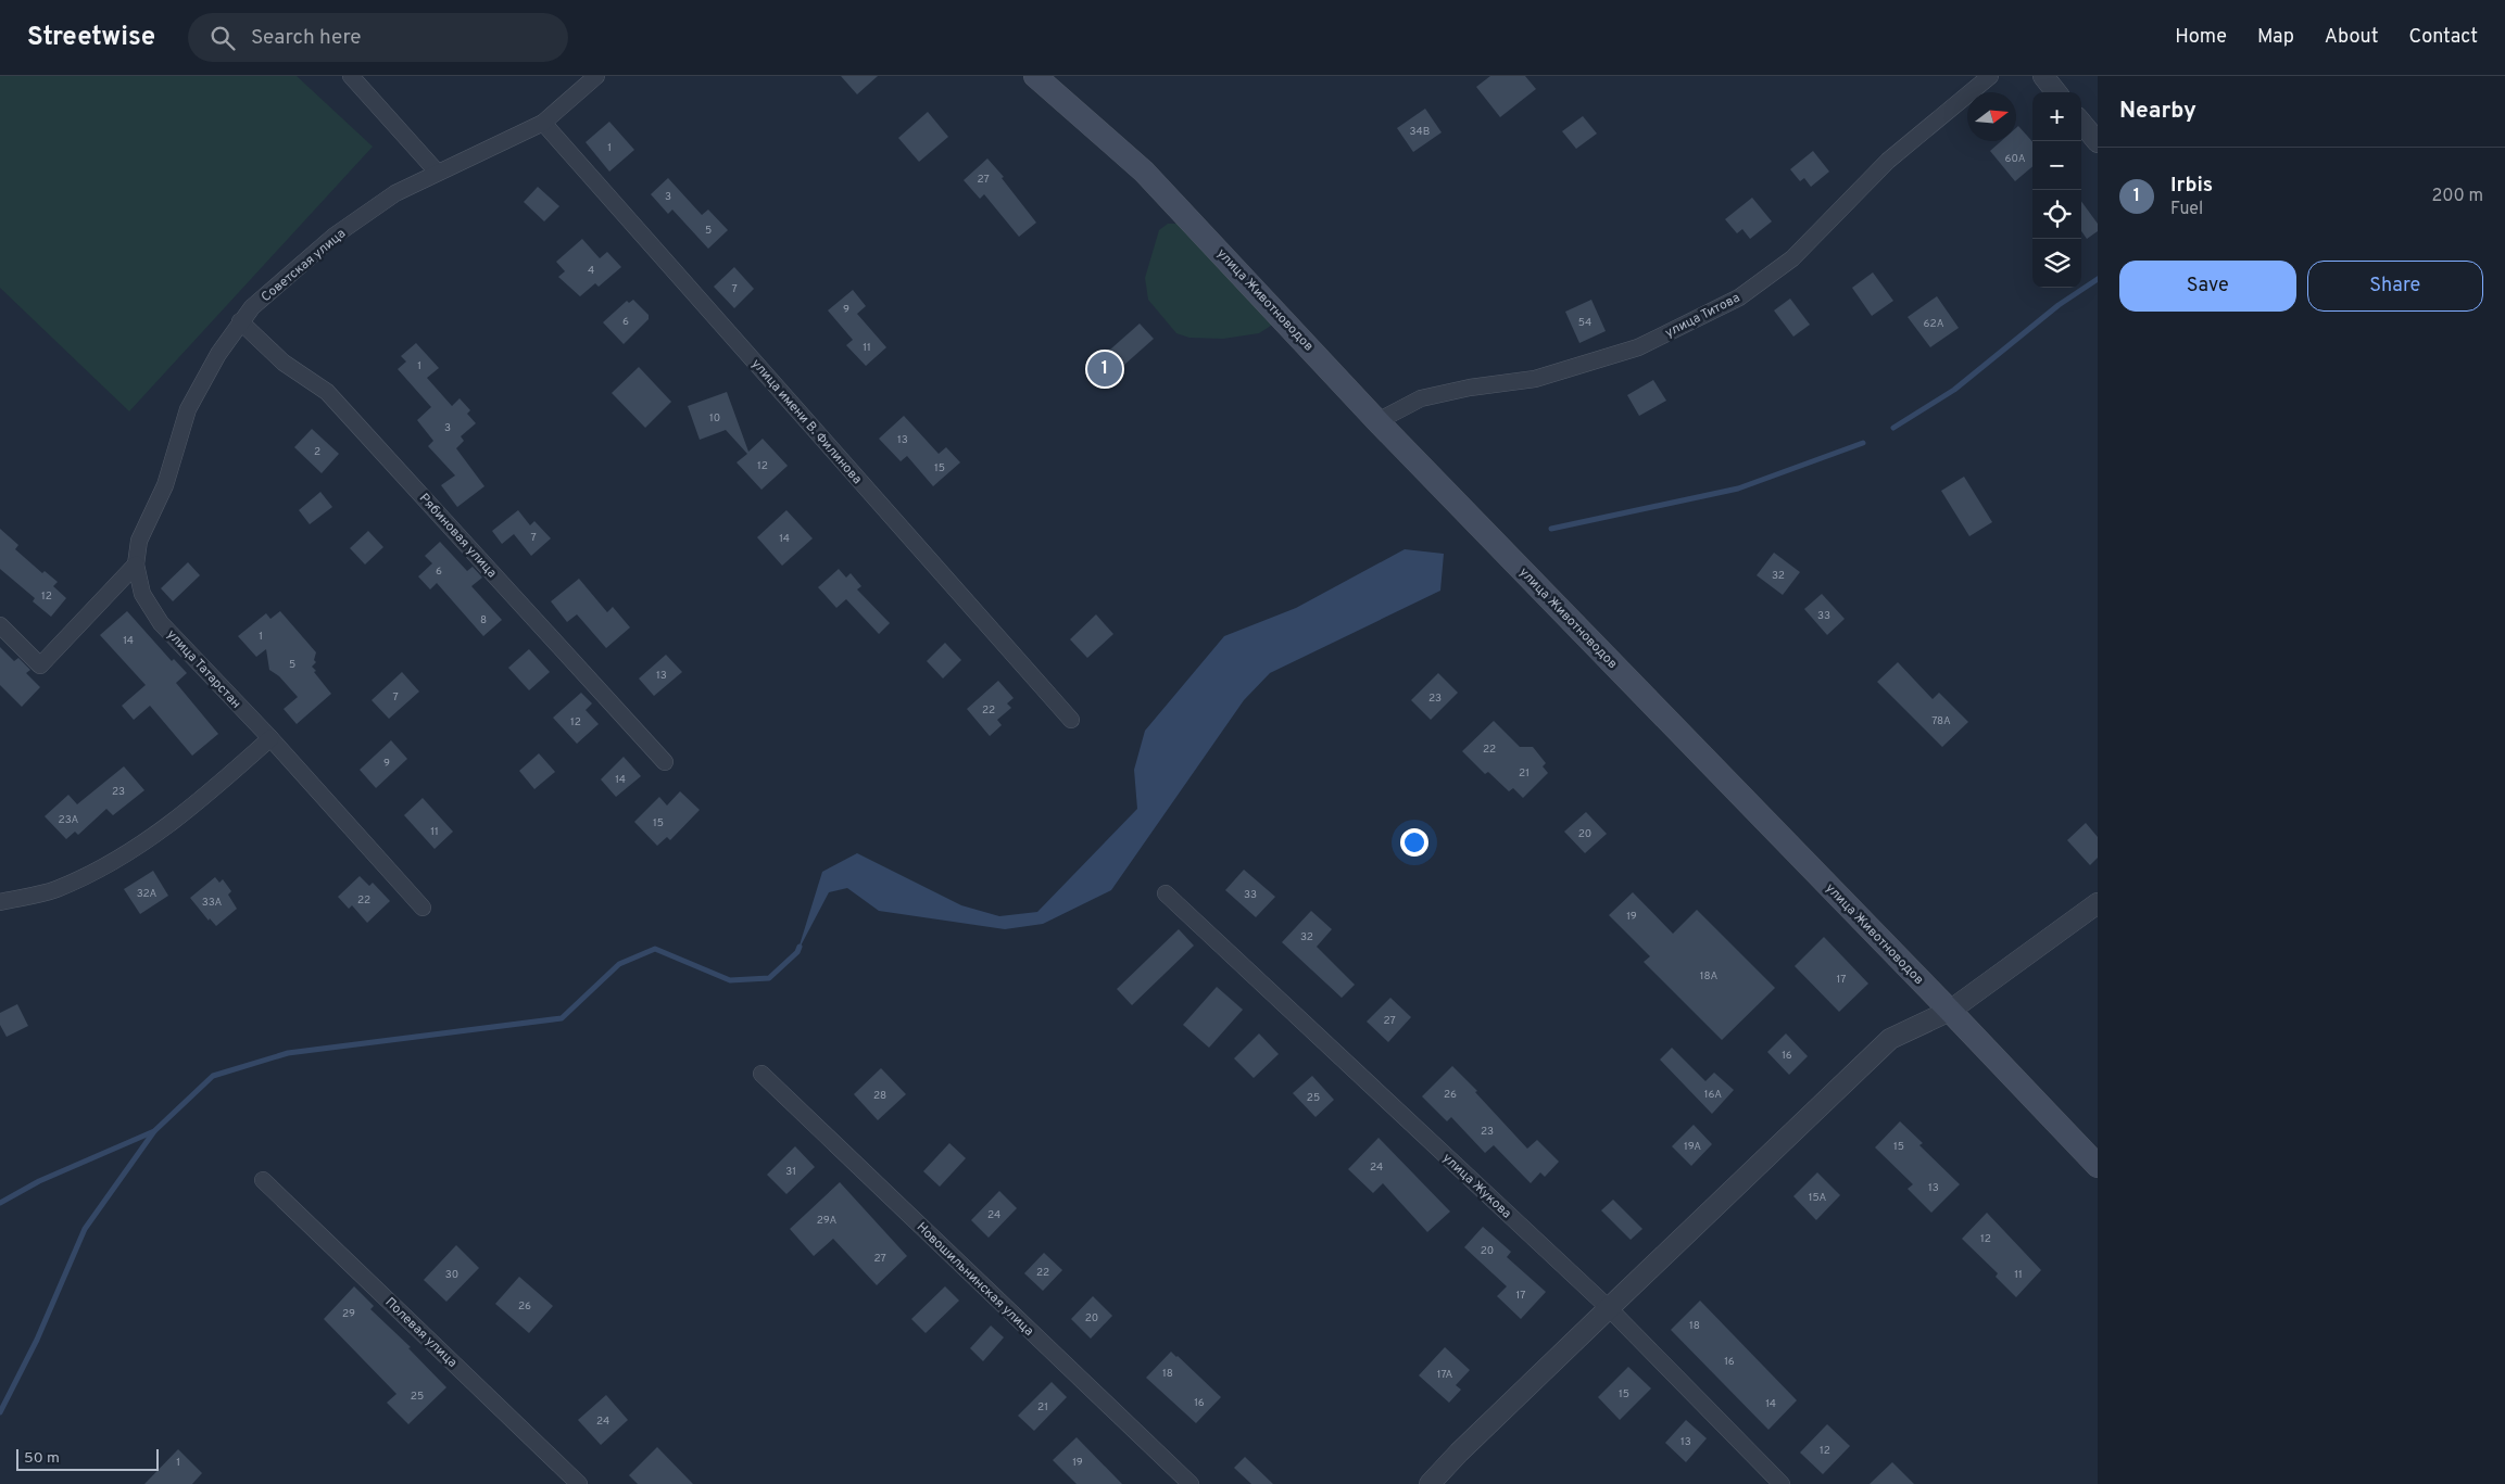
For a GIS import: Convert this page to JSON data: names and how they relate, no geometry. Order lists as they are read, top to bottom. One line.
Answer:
{"streets":{"main road":["улица Животноводов"],"street":["Советская улица","улица Титова","улица имени В. Филинова","Рябиновая улица","улица Татарстан","улица Жукова","Новошильнинская улица","Полевая улица"]},"crossings":[["Советская улица","улица имени В. Филинова"],["Советская улица","Рябиновая улица"],["Советская улица","улица Татарстан"],["улица Животноводов","улица Титова"]],"house_numbers":["34В","1","60А","27","3","5","4","7","9","6","54","62А","11","1","10","3","13","2","12","15","7","14","6","32","12","33","8","1","14","5","13","7","23","22","78А","12","22","9","21","14","23","23А","15","11","20","32А","33","22","33А","19","32","18А","17","27","16","26","16А","28","25","23","19А","15","24","31","13","15А","24","29А","12","20","27","22","30","11","17","26","29","20","18","16","18","17А","15","25","16","14","21","24","13","12","1","19"],"scale_bar":"50 m","north":"right","page":{"header":"Streetwise","search":"Search here","nav":["Home","Map","About","Contact"],"heading":"Nearby","map_buttons":["+","−"],"list":[{"mark":"1","name":"Irbis","note":"Fuel","value":"200 m"}],"buttons":["Save","Share"],"pins":"1","scale":"50 m"}}
